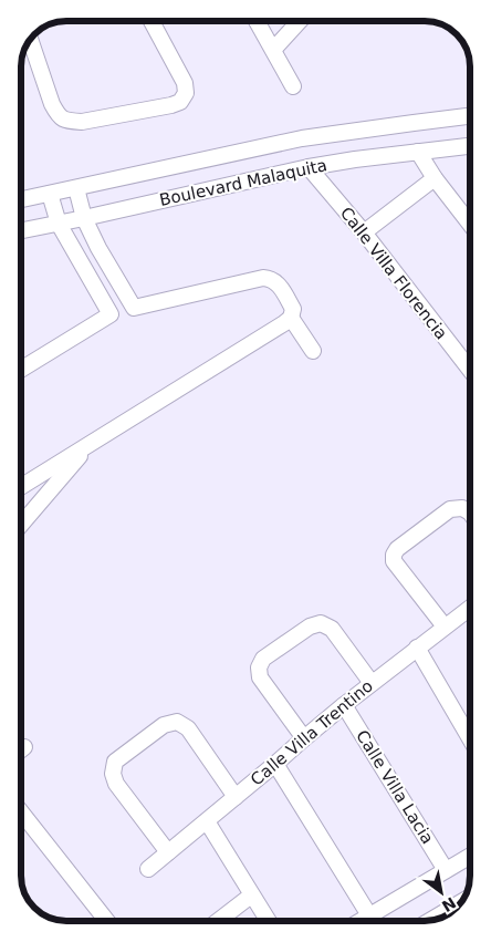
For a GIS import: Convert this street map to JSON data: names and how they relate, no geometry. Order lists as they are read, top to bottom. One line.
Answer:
{"streets":{"street":["Boulevard Malaquita","Calle Villa Florencia","Calle Villa Trentino","Calle Villa Lacia"]},"crossings":[["Boulevard Malaquita","Calle Villa Florencia"],["Calle Villa Trentino","Calle Villa Lacia"]],"north":"bottom right"}
